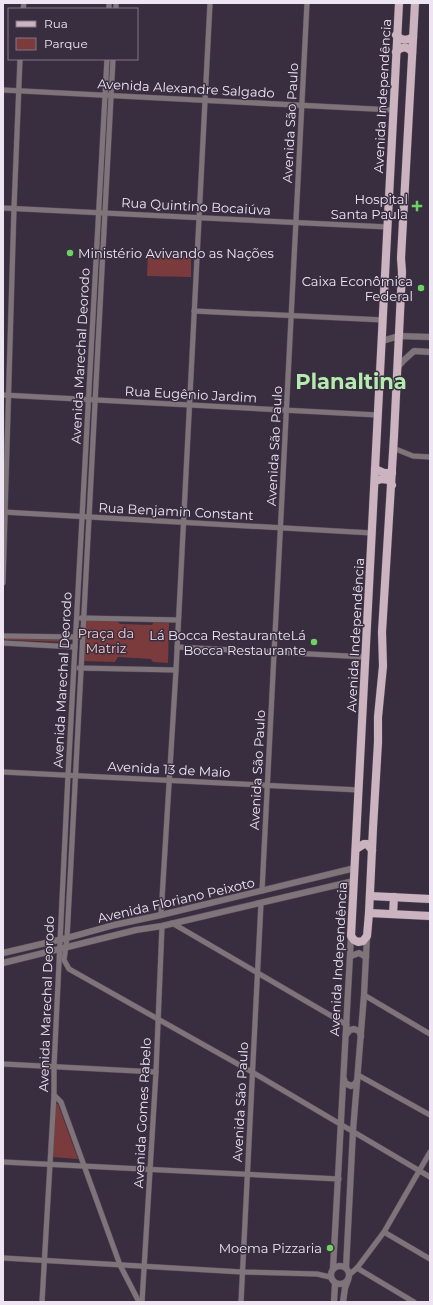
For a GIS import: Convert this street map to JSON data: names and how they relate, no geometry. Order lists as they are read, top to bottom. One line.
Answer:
{"streets":{"main road":["Avenida Independência"],"street":["Avenida Alexandre Salgado","Avenida São Paulo","Rua Quintino Bocaiúva","Avenida Marechal Deorodo","Rua Eugênio Jardim","Rua Benjamin Constant","Avenida 13 de Maio","Avenida Floriano Peixoto","Avenida Gomes Rabelo"]},"crossings":[["Avenida Alexandre Salgado","Avenida Independência"],["Avenida Alexandre Salgado","Avenida São Paulo"],["Avenida Alexandre Salgado","Avenida Marechal Deorodo"],["Avenida Independência","Rua Quintino Bocaiúva"],["Avenida Independência","Rua Eugênio Jardim"],["Avenida Independência","Rua Benjamin Constant"],["Avenida Independência","Avenida 13 de Maio"],["Avenida Independência","Avenida Floriano Peixoto"],["Avenida São Paulo","Rua Quintino Bocaiúva"],["Avenida São Paulo","Rua Eugênio Jardim"],["Avenida São Paulo","Rua Benjamin Constant"],["Avenida São Paulo","Avenida 13 de Maio"],["Avenida São Paulo","Avenida Floriano Peixoto"],["Rua Quintino Bocaiúva","Avenida Marechal Deorodo"],["Avenida Marechal Deorodo","Rua Eugênio Jardim"],["Avenida Marechal Deorodo","Rua Benjamin Constant"],["Avenida Marechal Deorodo","Avenida 13 de Maio"],["Avenida Marechal Deorodo","Avenida Floriano Peixoto"],["Avenida Marechal Deorodo","Avenida Gomes Rabelo"],["Avenida Floriano Peixoto","Avenida Gomes Rabelo"]],"districts":["Planaltina"],"parks":["Praça da Matriz"],"places":{"health":["Hospital Santa Paula"],"other":["Ministério Avivando as Nações","Caixa Econômica Federal","Lá Bocca RestauranteLá Bocca Restaurante","Moema Pizzaria"]},"legend":["Rua","Parque"]}
